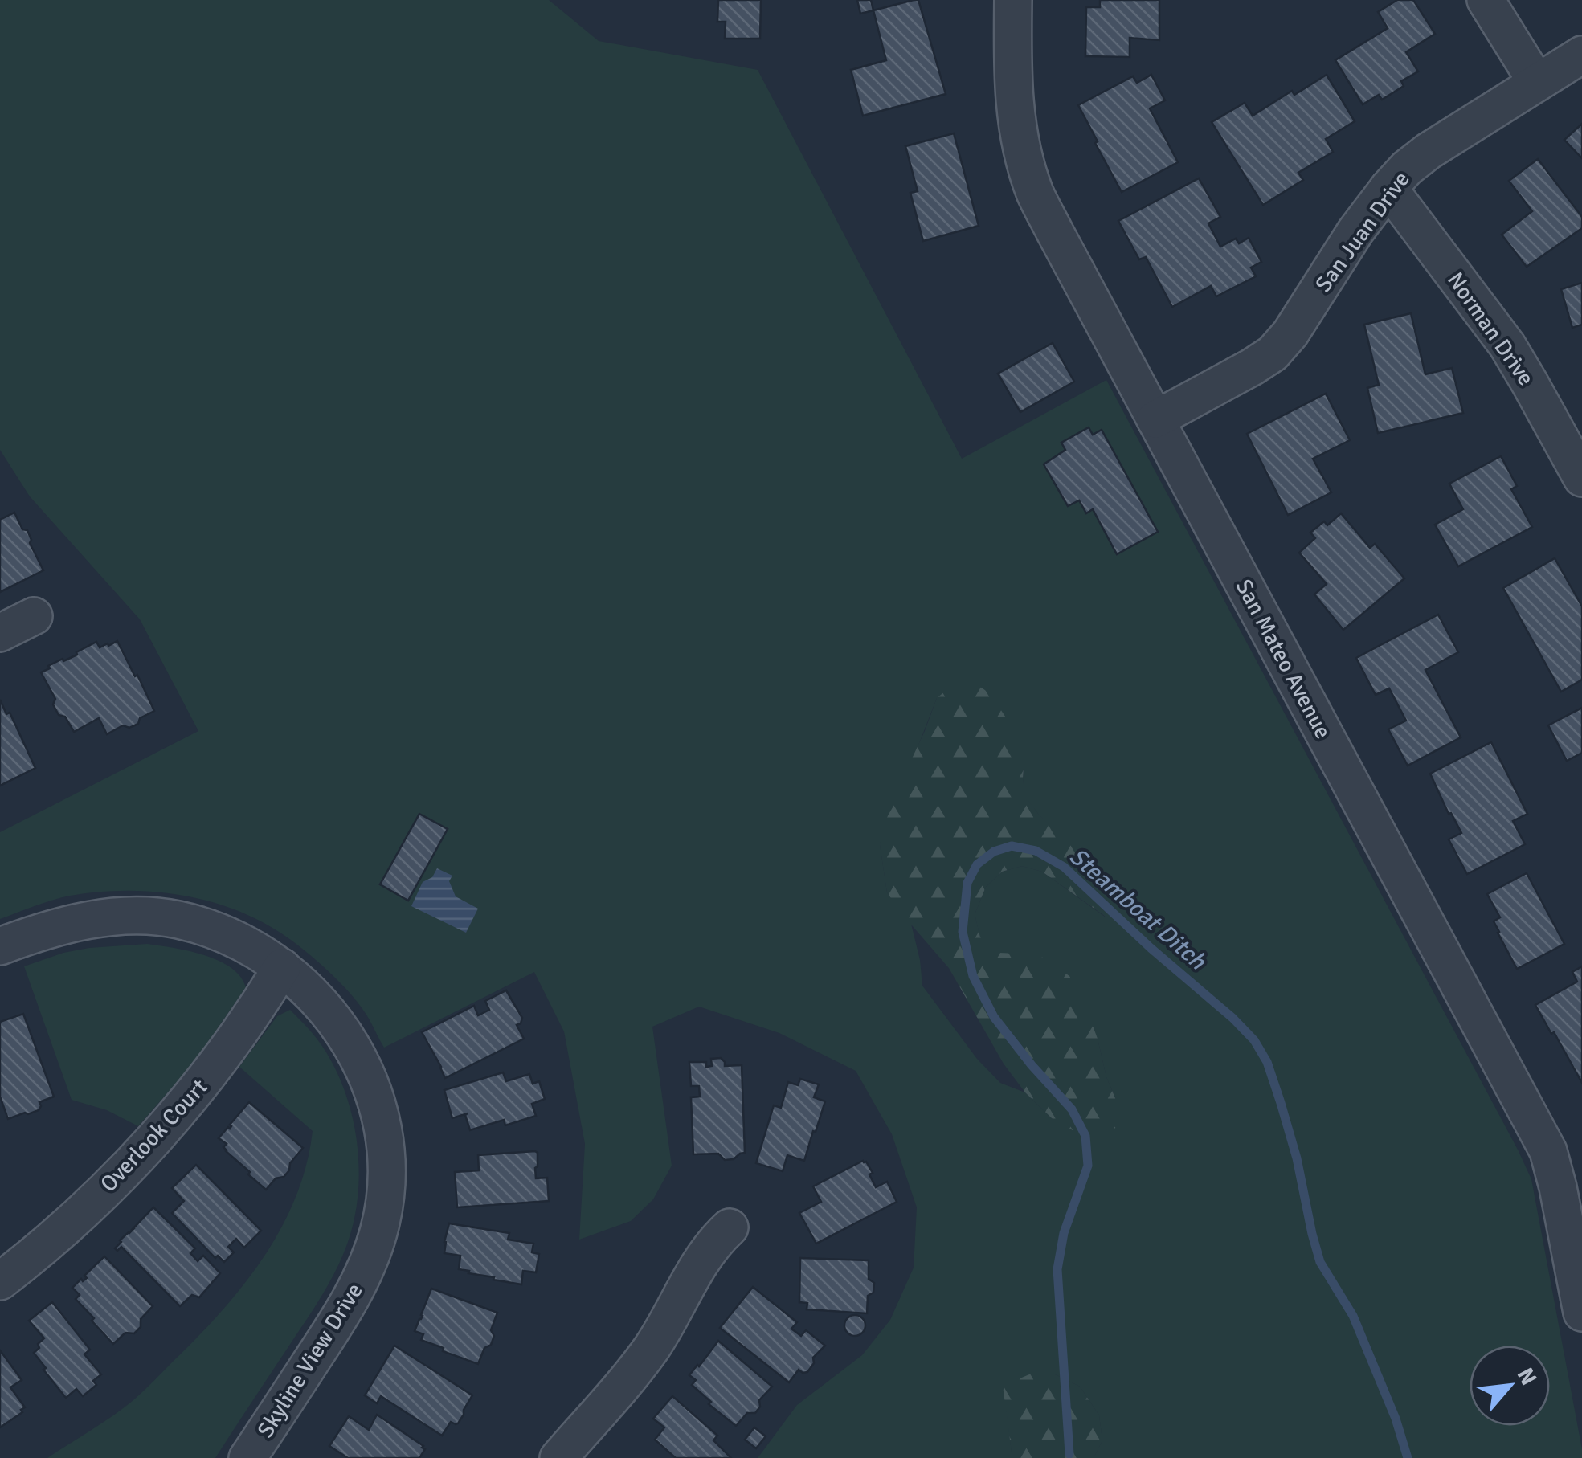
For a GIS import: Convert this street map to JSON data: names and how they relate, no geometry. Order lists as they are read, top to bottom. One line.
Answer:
{"streets":{"street":["San Juan Drive","Norman Drive","San Mateo Avenue","Overlook Court","Skyline View Drive"]},"crossings":[["San Juan Drive","Norman Drive"],["San Juan Drive","San Mateo Avenue"],["Overlook Court","Skyline View Drive"]],"water":["Steamboat Ditch"],"north":"top right"}
